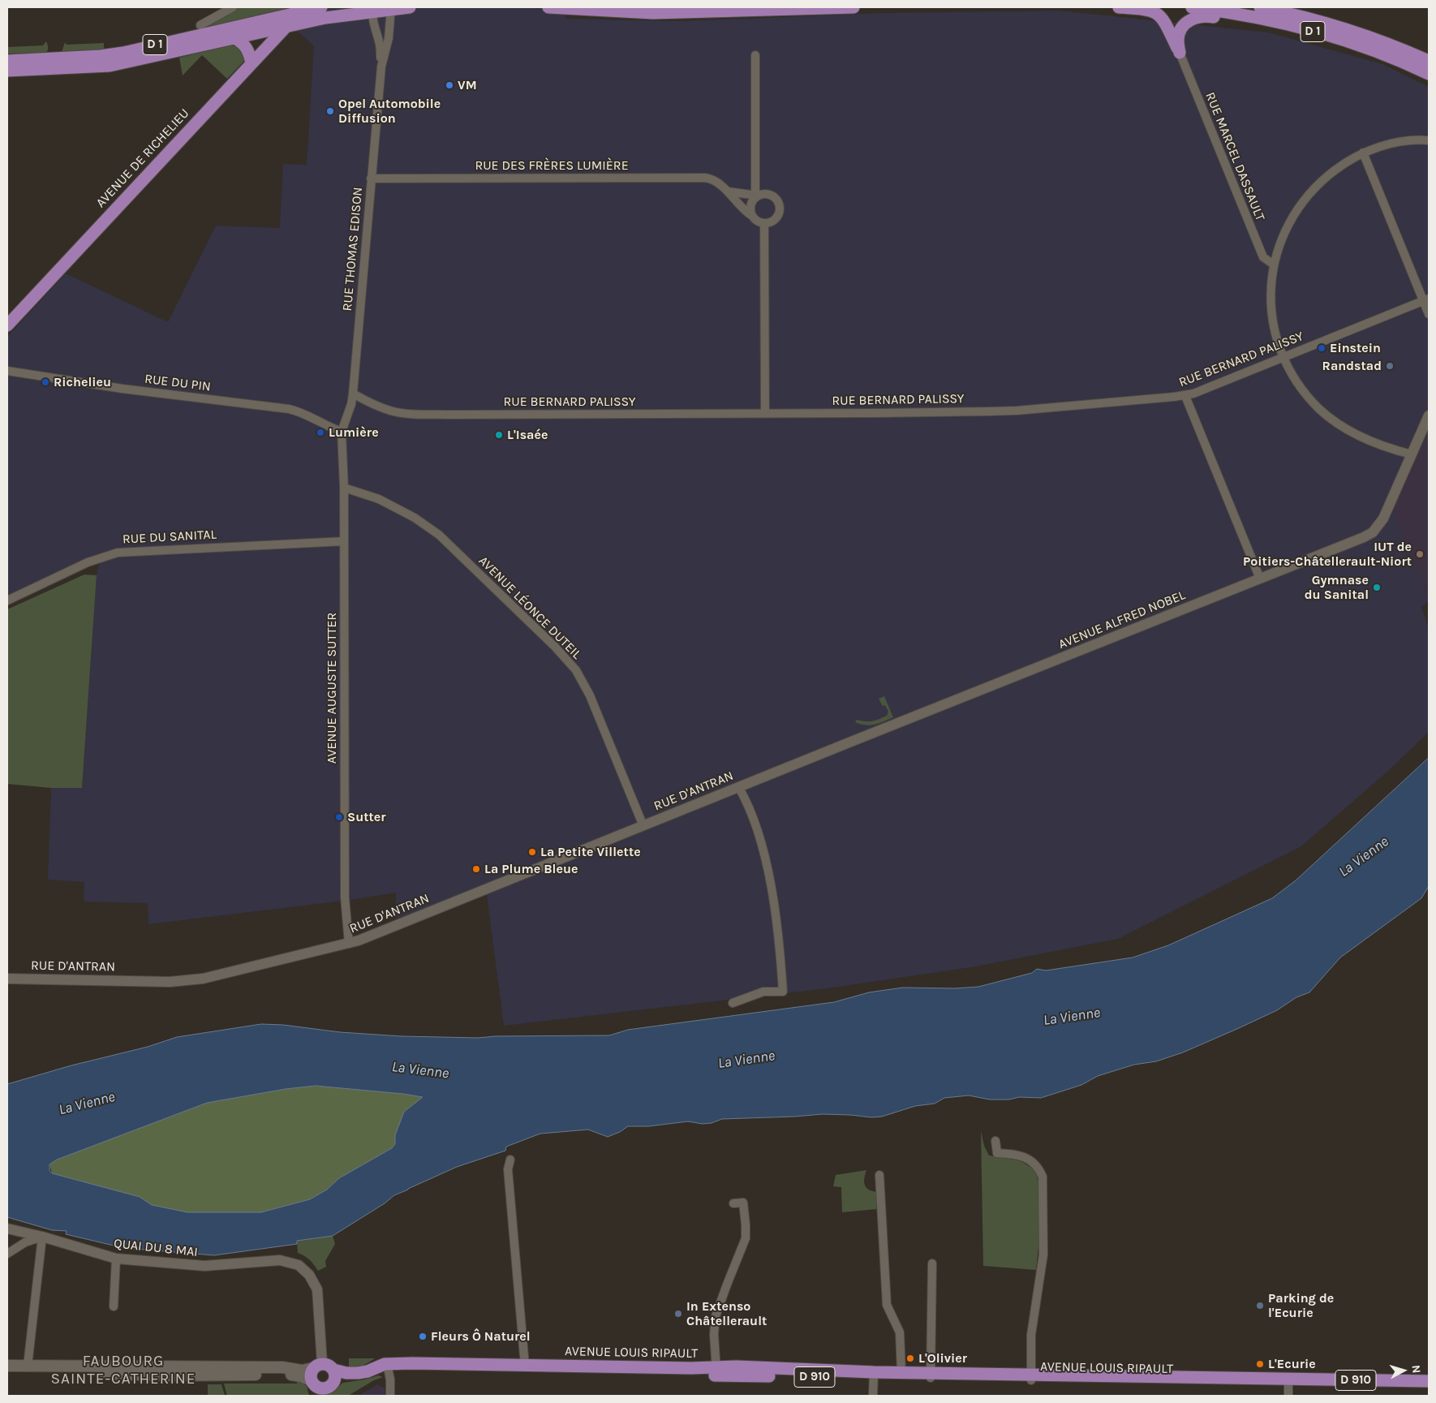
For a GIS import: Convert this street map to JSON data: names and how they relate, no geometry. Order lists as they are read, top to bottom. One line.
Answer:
{"streets":{"main road":["D 1","AVENUE DE RICHELIEU","AVENUE LOUIS RIPAULT","D 910"],"street":["RUE MARCEL DASSAULT","RUE DES FRÈRES LUMIÈRE","RUE THOMAS EDISON","RUE BERNARD PALISSY","RUE DU PIN","RUE DU SANITAL","AVENUE LÉONCE DUTEIL","AVENUE ALFRED NOBEL","AVENUE AUGUSTE SUTTER","RUE D'ANTRAN","QUAI DU 8 MAI"]},"crossings":[["D 1","AVENUE DE RICHELIEU"],["D 1","RUE THOMAS EDISON"],["RUE DES FRÈRES LUMIÈRE","RUE THOMAS EDISON"],["RUE THOMAS EDISON","RUE BERNARD PALISSY"],["RUE THOMAS EDISON","RUE DU PIN"],["RUE THOMAS EDISON","AVENUE AUGUSTE SUTTER"],["RUE DU PIN","AVENUE AUGUSTE SUTTER"],["RUE DU SANITAL","AVENUE AUGUSTE SUTTER"],["AVENUE LÉONCE DUTEIL","AVENUE AUGUSTE SUTTER"],["AVENUE LÉONCE DUTEIL","RUE D'ANTRAN"],["AVENUE ALFRED NOBEL","RUE D'ANTRAN"],["AVENUE AUGUSTE SUTTER","RUE D'ANTRAN"],["AVENUE LOUIS RIPAULT","D 910"]],"districts":["FAUBOURG SAINTE-CATHERINE"],"water":["La Vienne"],"places":["VM","Opel Automobile Diffusion","Einstein","Randstad","Richelieu","Lumière","L'Isaée","IUT de Poitiers-Châtellerault-Niort","Gymnase du Sanital","Sutter","La Petite Villette","La Plume Bleue","Parking de l'Ecurie","In Extenso Châtellerault","Fleurs Ô Naturel","L'Olivier","L'Ecurie"],"north":"right"}
